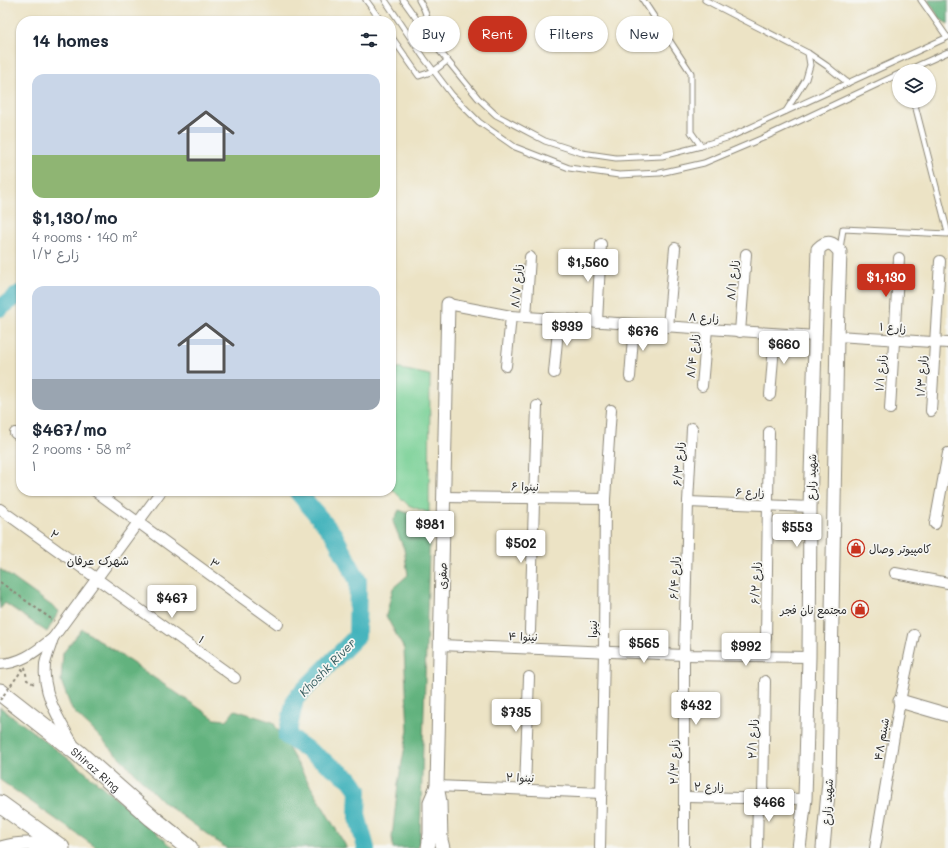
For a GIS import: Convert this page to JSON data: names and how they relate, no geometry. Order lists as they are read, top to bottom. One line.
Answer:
{"streets":{"highway":["Shiraz Ring"],"street":["۸/۱ زارع","۸/۷ زارع","۸ زارع","۱ زارع","۸/۴ زارع","۱/۱ زارع","۱/۳ زارع","۶/۳ زارع","شهید زارع","۶ نینوا","۶ زارع","۲","۳","صفری","۶/۴ زارع","۶/۲ زارع","نینوا","۴ نینوا","۱","۲/۱ زارع","۴۸ شبنم","۲/۳ زارع","۲ نینوا","۲ زارع"]},"crossings":[["۸/۱ زارع","۸ زارع"],["۸/۷ زارع","۸ زارع"],["۸ زارع","۸/۴ زارع"],["۸ زارع","شهید زارع"],["۸ زارع","صفری"],["۱ زارع","۱/۱ زارع"],["۱ زارع","۱/۳ زارع"],["۱ زارع","شهید زارع"],["۶/۳ زارع","۶ زارع"],["۶/۳ زارع","۶/۴ زارع"],["شهید زارع","۶ زارع"],["شهید زارع","۴ نینوا"],["شهید زارع","۲ زارع"],["۶ نینوا","صفری"],["۶ نینوا","نینوا"],["۶ زارع","۶/۴ زارع"],["۶ زارع","۶/۲ زارع"],["۲","۱"],["صفری","۴ نینوا"],["صفری","۲ نینوا"],["۶/۴ زارع","۴ نینوا"],["۶/۴ زارع","۲/۳ زارع"],["نینوا","۴ نینوا"],["نینوا","۲ نینوا"],["۴ نینوا","۲/۳ زارع"],["۲/۱ زارع","۲ زارع"],["۲/۳ زارع","۲ زارع"]],"districts":["شهرک عرفان"],"water":["Khoshk River"],"places":{"shop":["کامپیوتر وصال","مجتمع نان فجر"]},"page":{"chip":["Buy","Rent","Filters","New"],"heading":"14 homes","list":[{"name":"$1,130/mo","note":"4 rooms · 140 m² · ۱/۲ زارع"},{"name":"$467/mo","note":"2 rooms · 58 m² · ۱"}],"price":["$1,560","$1,130","$939","$676","$660","$981","$553","$502","$467","$565","$992","$432","$735","$466"]}}
